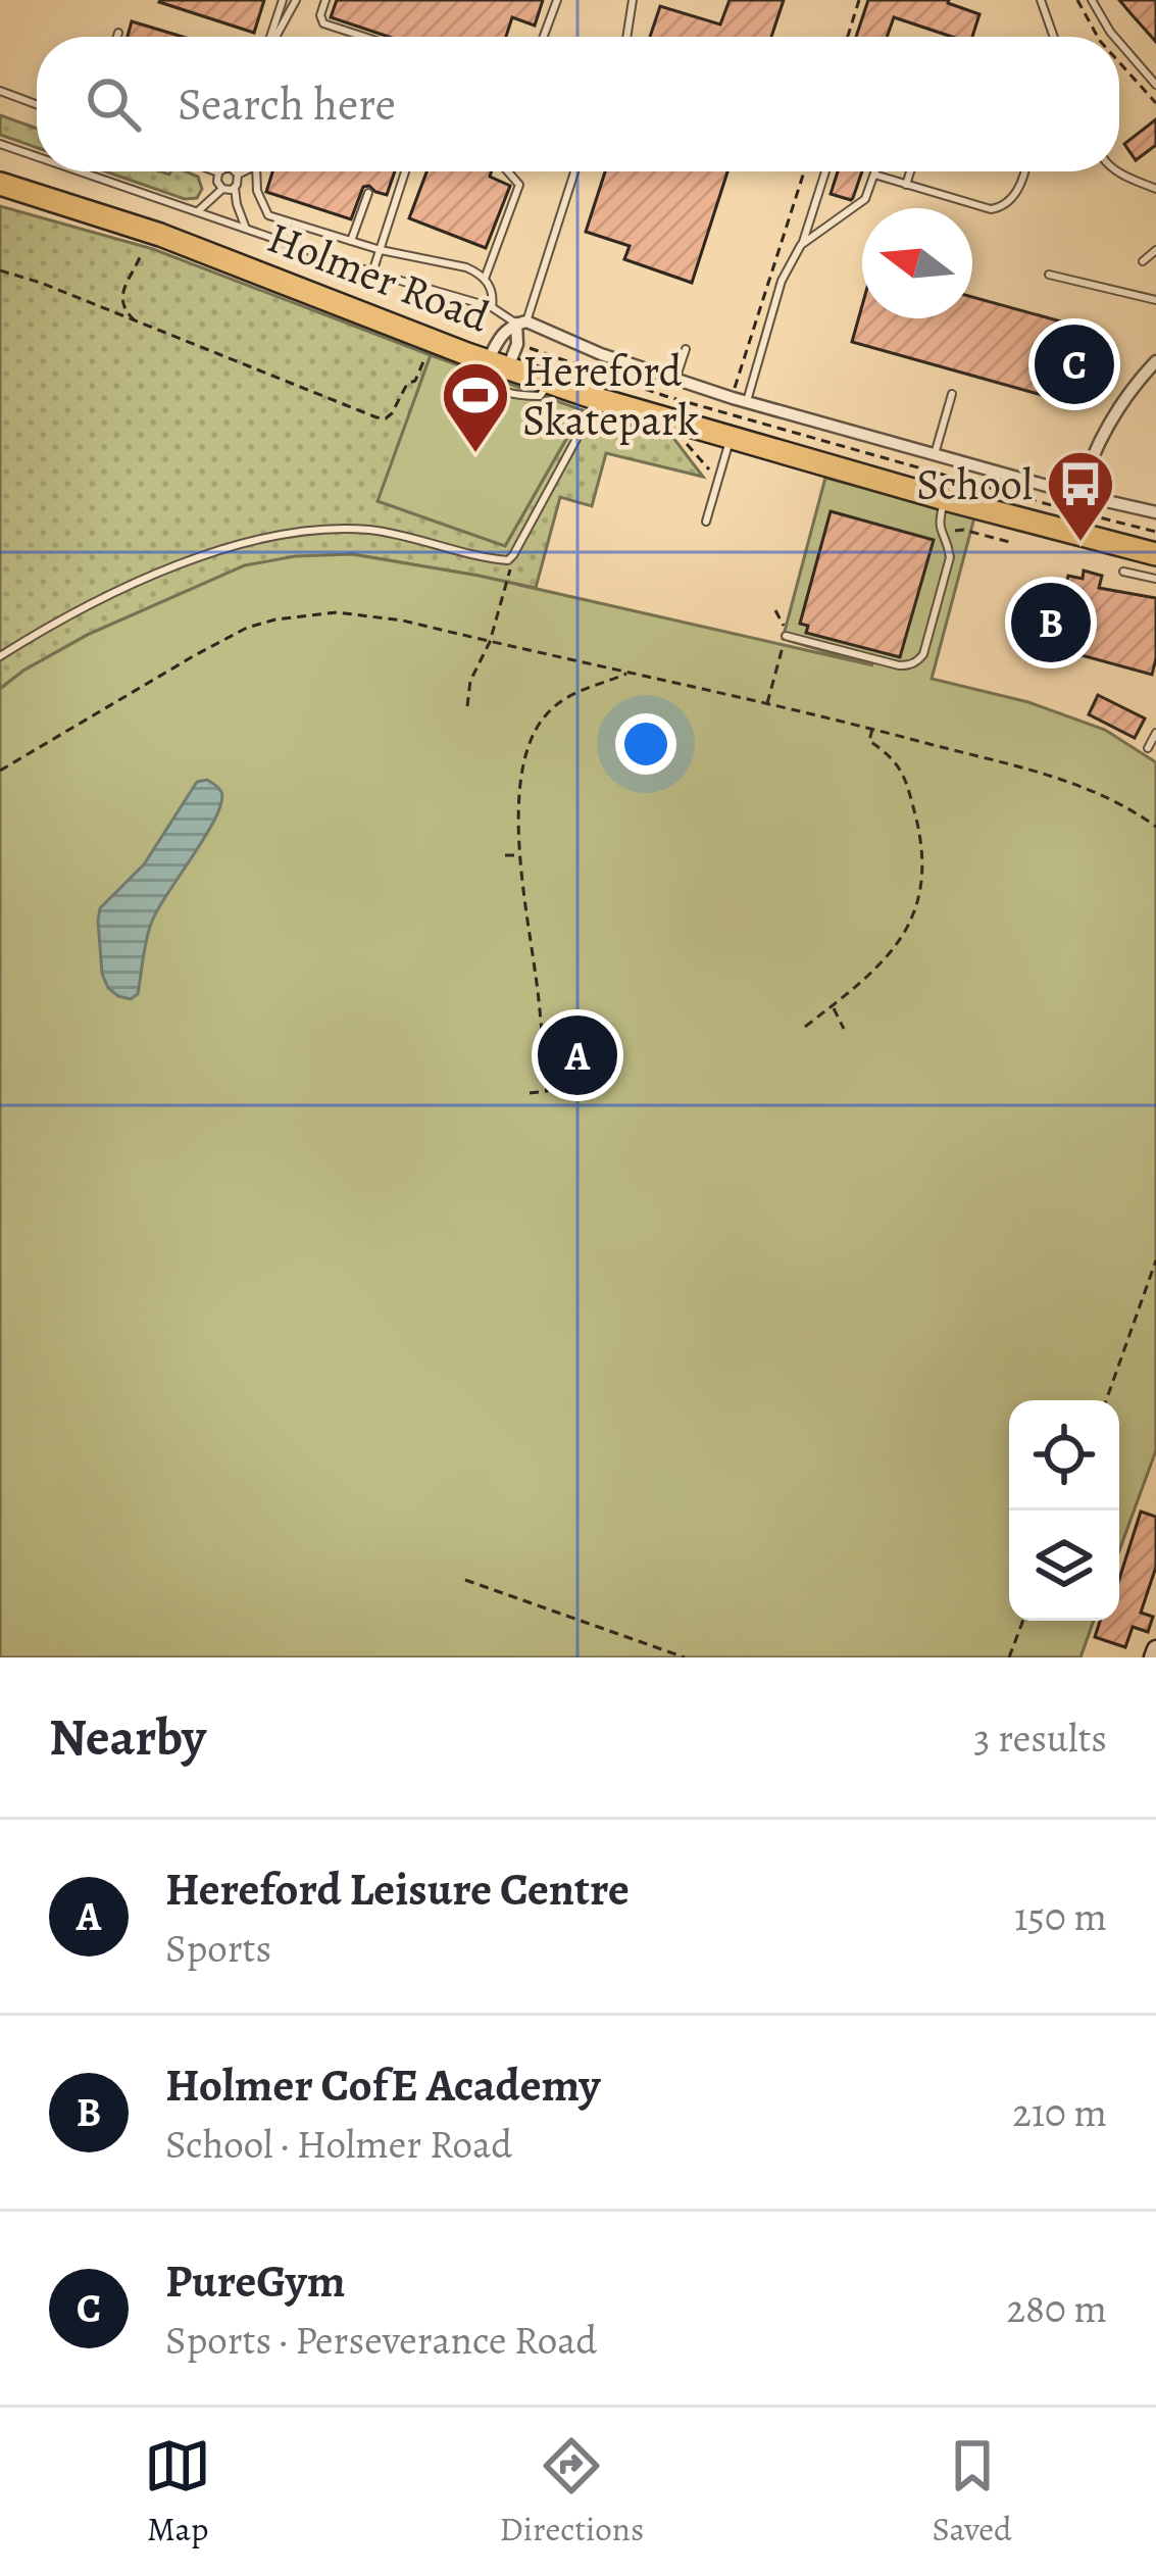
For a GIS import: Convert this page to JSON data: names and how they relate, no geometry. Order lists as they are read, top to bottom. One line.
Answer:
{"streets":{"highway":["Holmer Road"]},"places":{"sports":["Hereford Skatepark"],"bus stop":["School"]},"north":"left","page":{"search":"Search here","pins":["C","B","A"],"heading":["Nearby","3 results"],"list":[{"mark":"A","name":"Hereford Leisure Centre","note":"Sports","value":"150 m"},{"mark":"B","name":"Holmer CofE Academy","note":"School · Holmer Road","value":"210 m"},{"mark":"C","name":"PureGym","note":"Sports · Perseverance Road","value":"280 m"}],"nav":["Map","Directions","Saved"]}}
